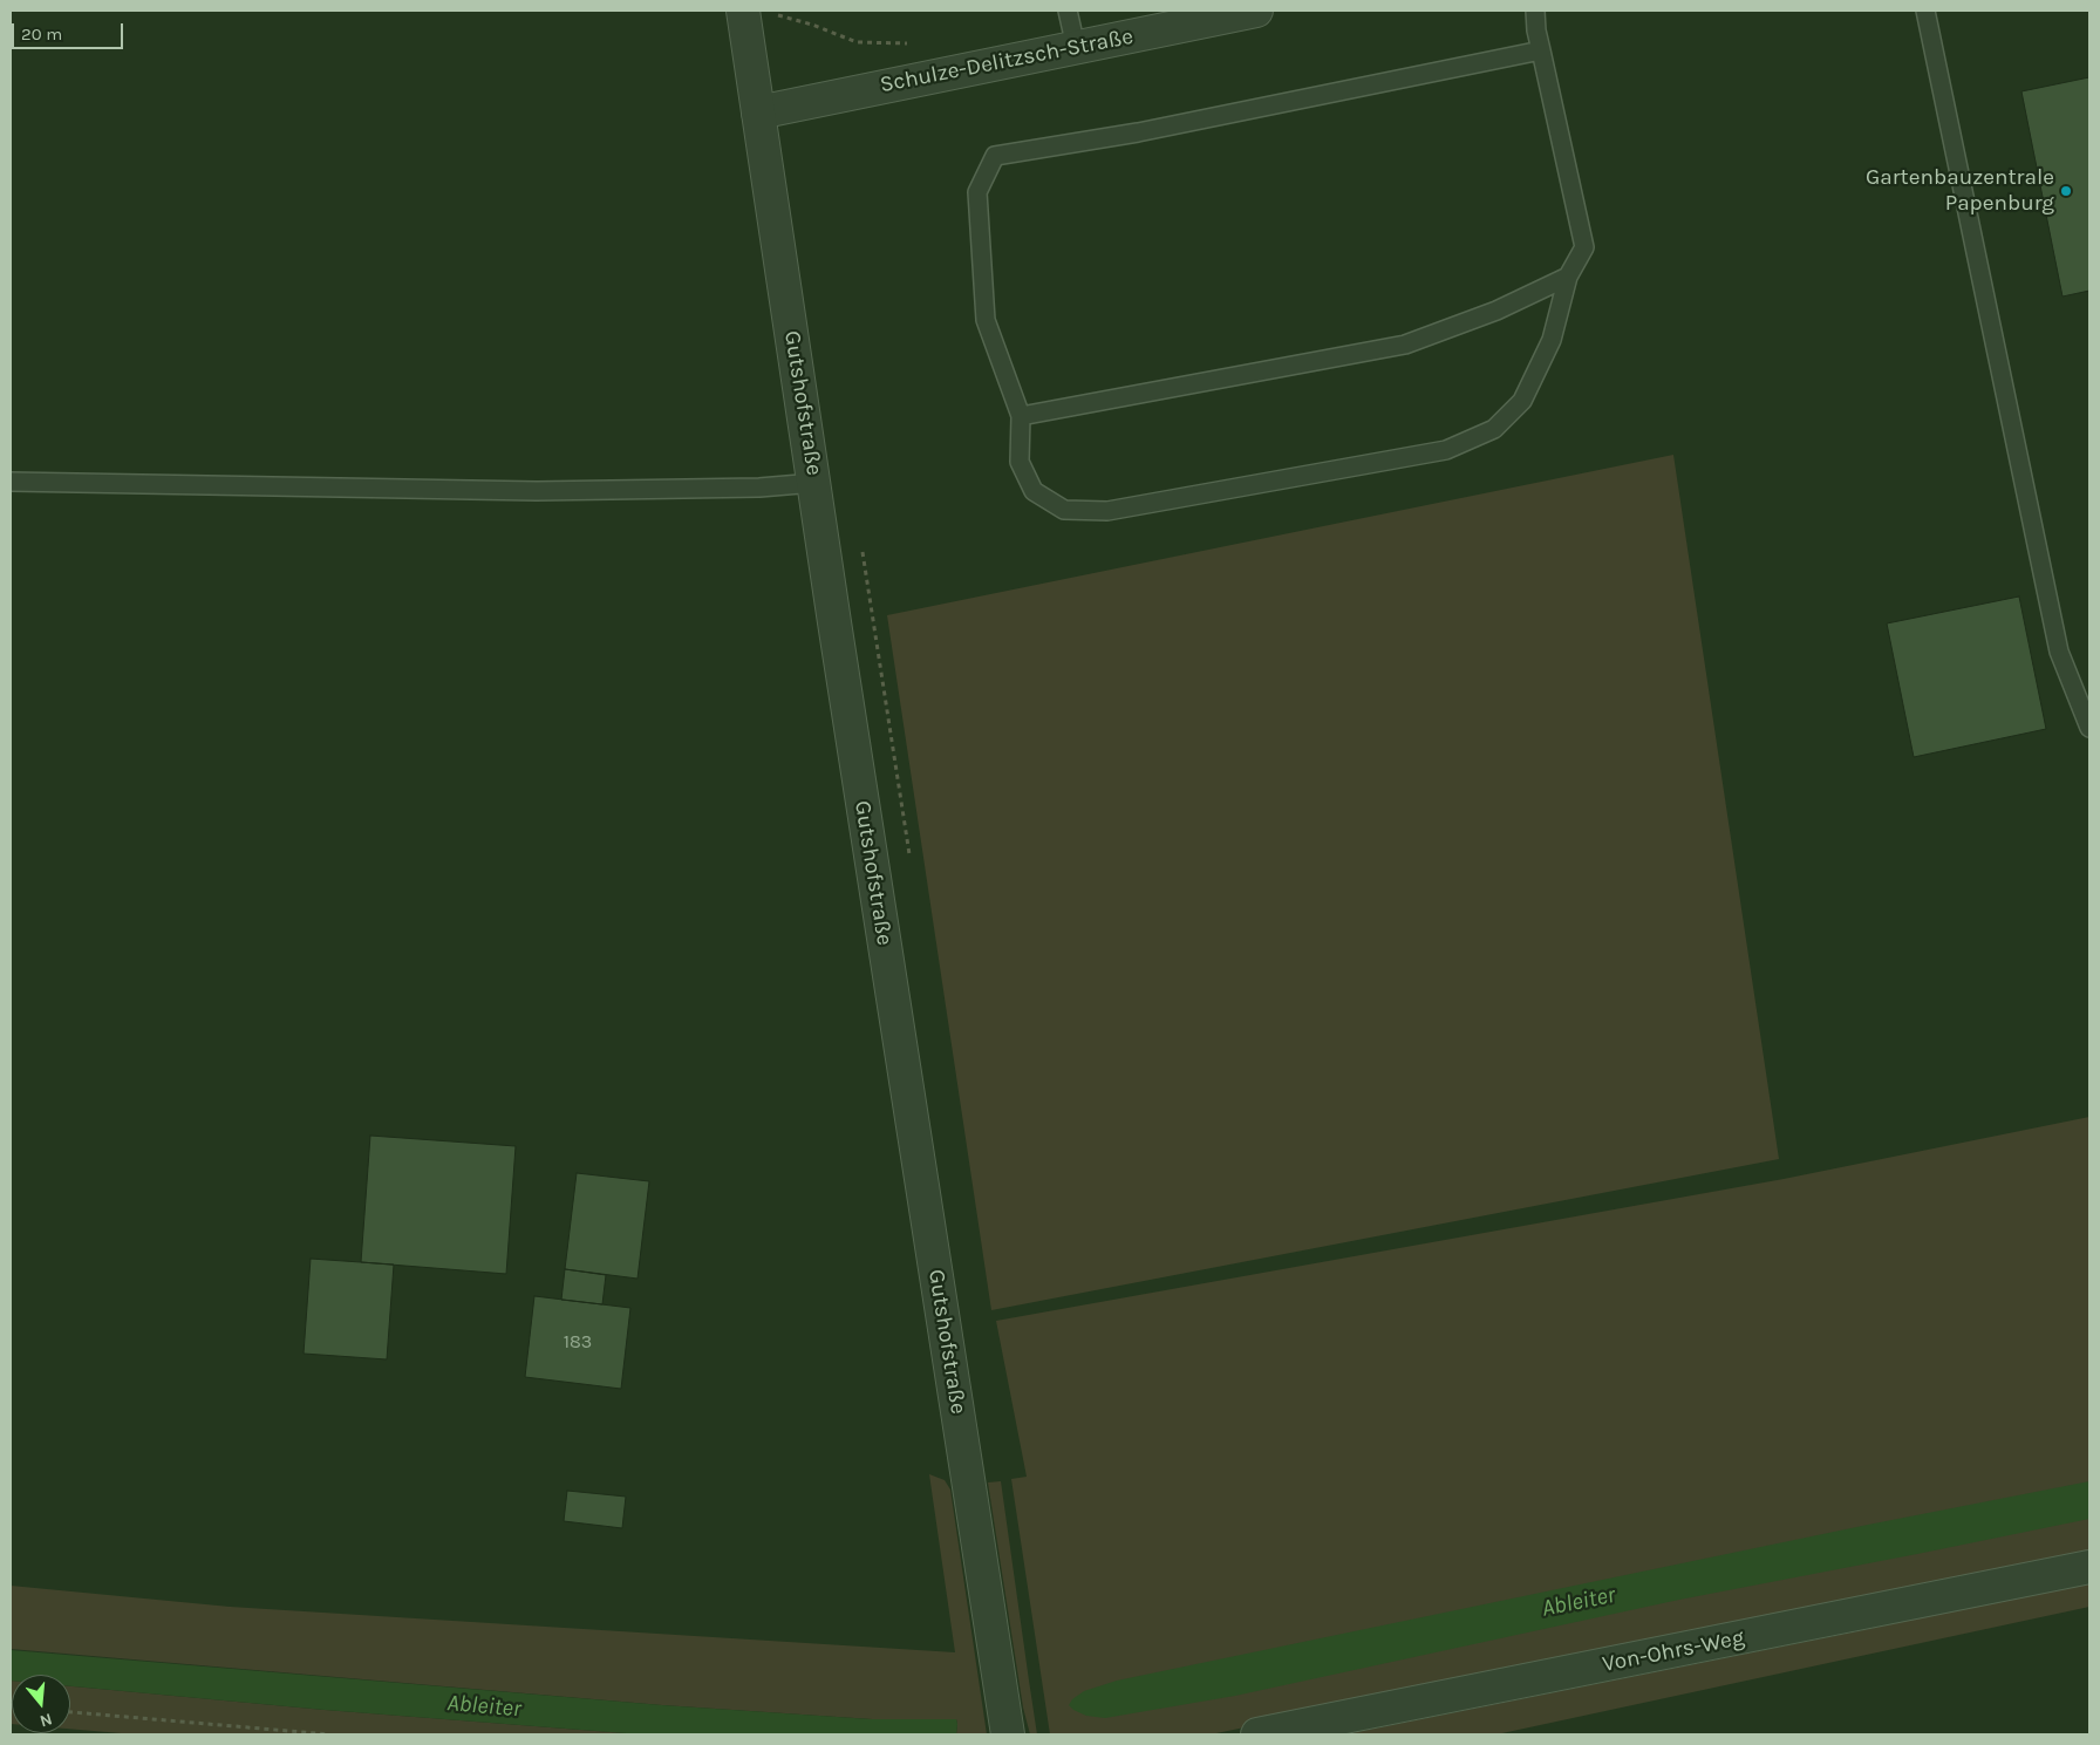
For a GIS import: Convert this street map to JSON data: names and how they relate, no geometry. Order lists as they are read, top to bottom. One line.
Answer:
{"streets":{"street":["Schulze-Delitzsch-Straße","Gutshofstraße","Von-Ohrs-Weg"]},"crossings":[["Schulze-Delitzsch-Straße","Gutshofstraße"]],"water":["Ableiter"],"places":["Gartenbauzentrale Papenburg"],"house_numbers":["183"],"scale_bar":"20 m","north":"bottom"}
